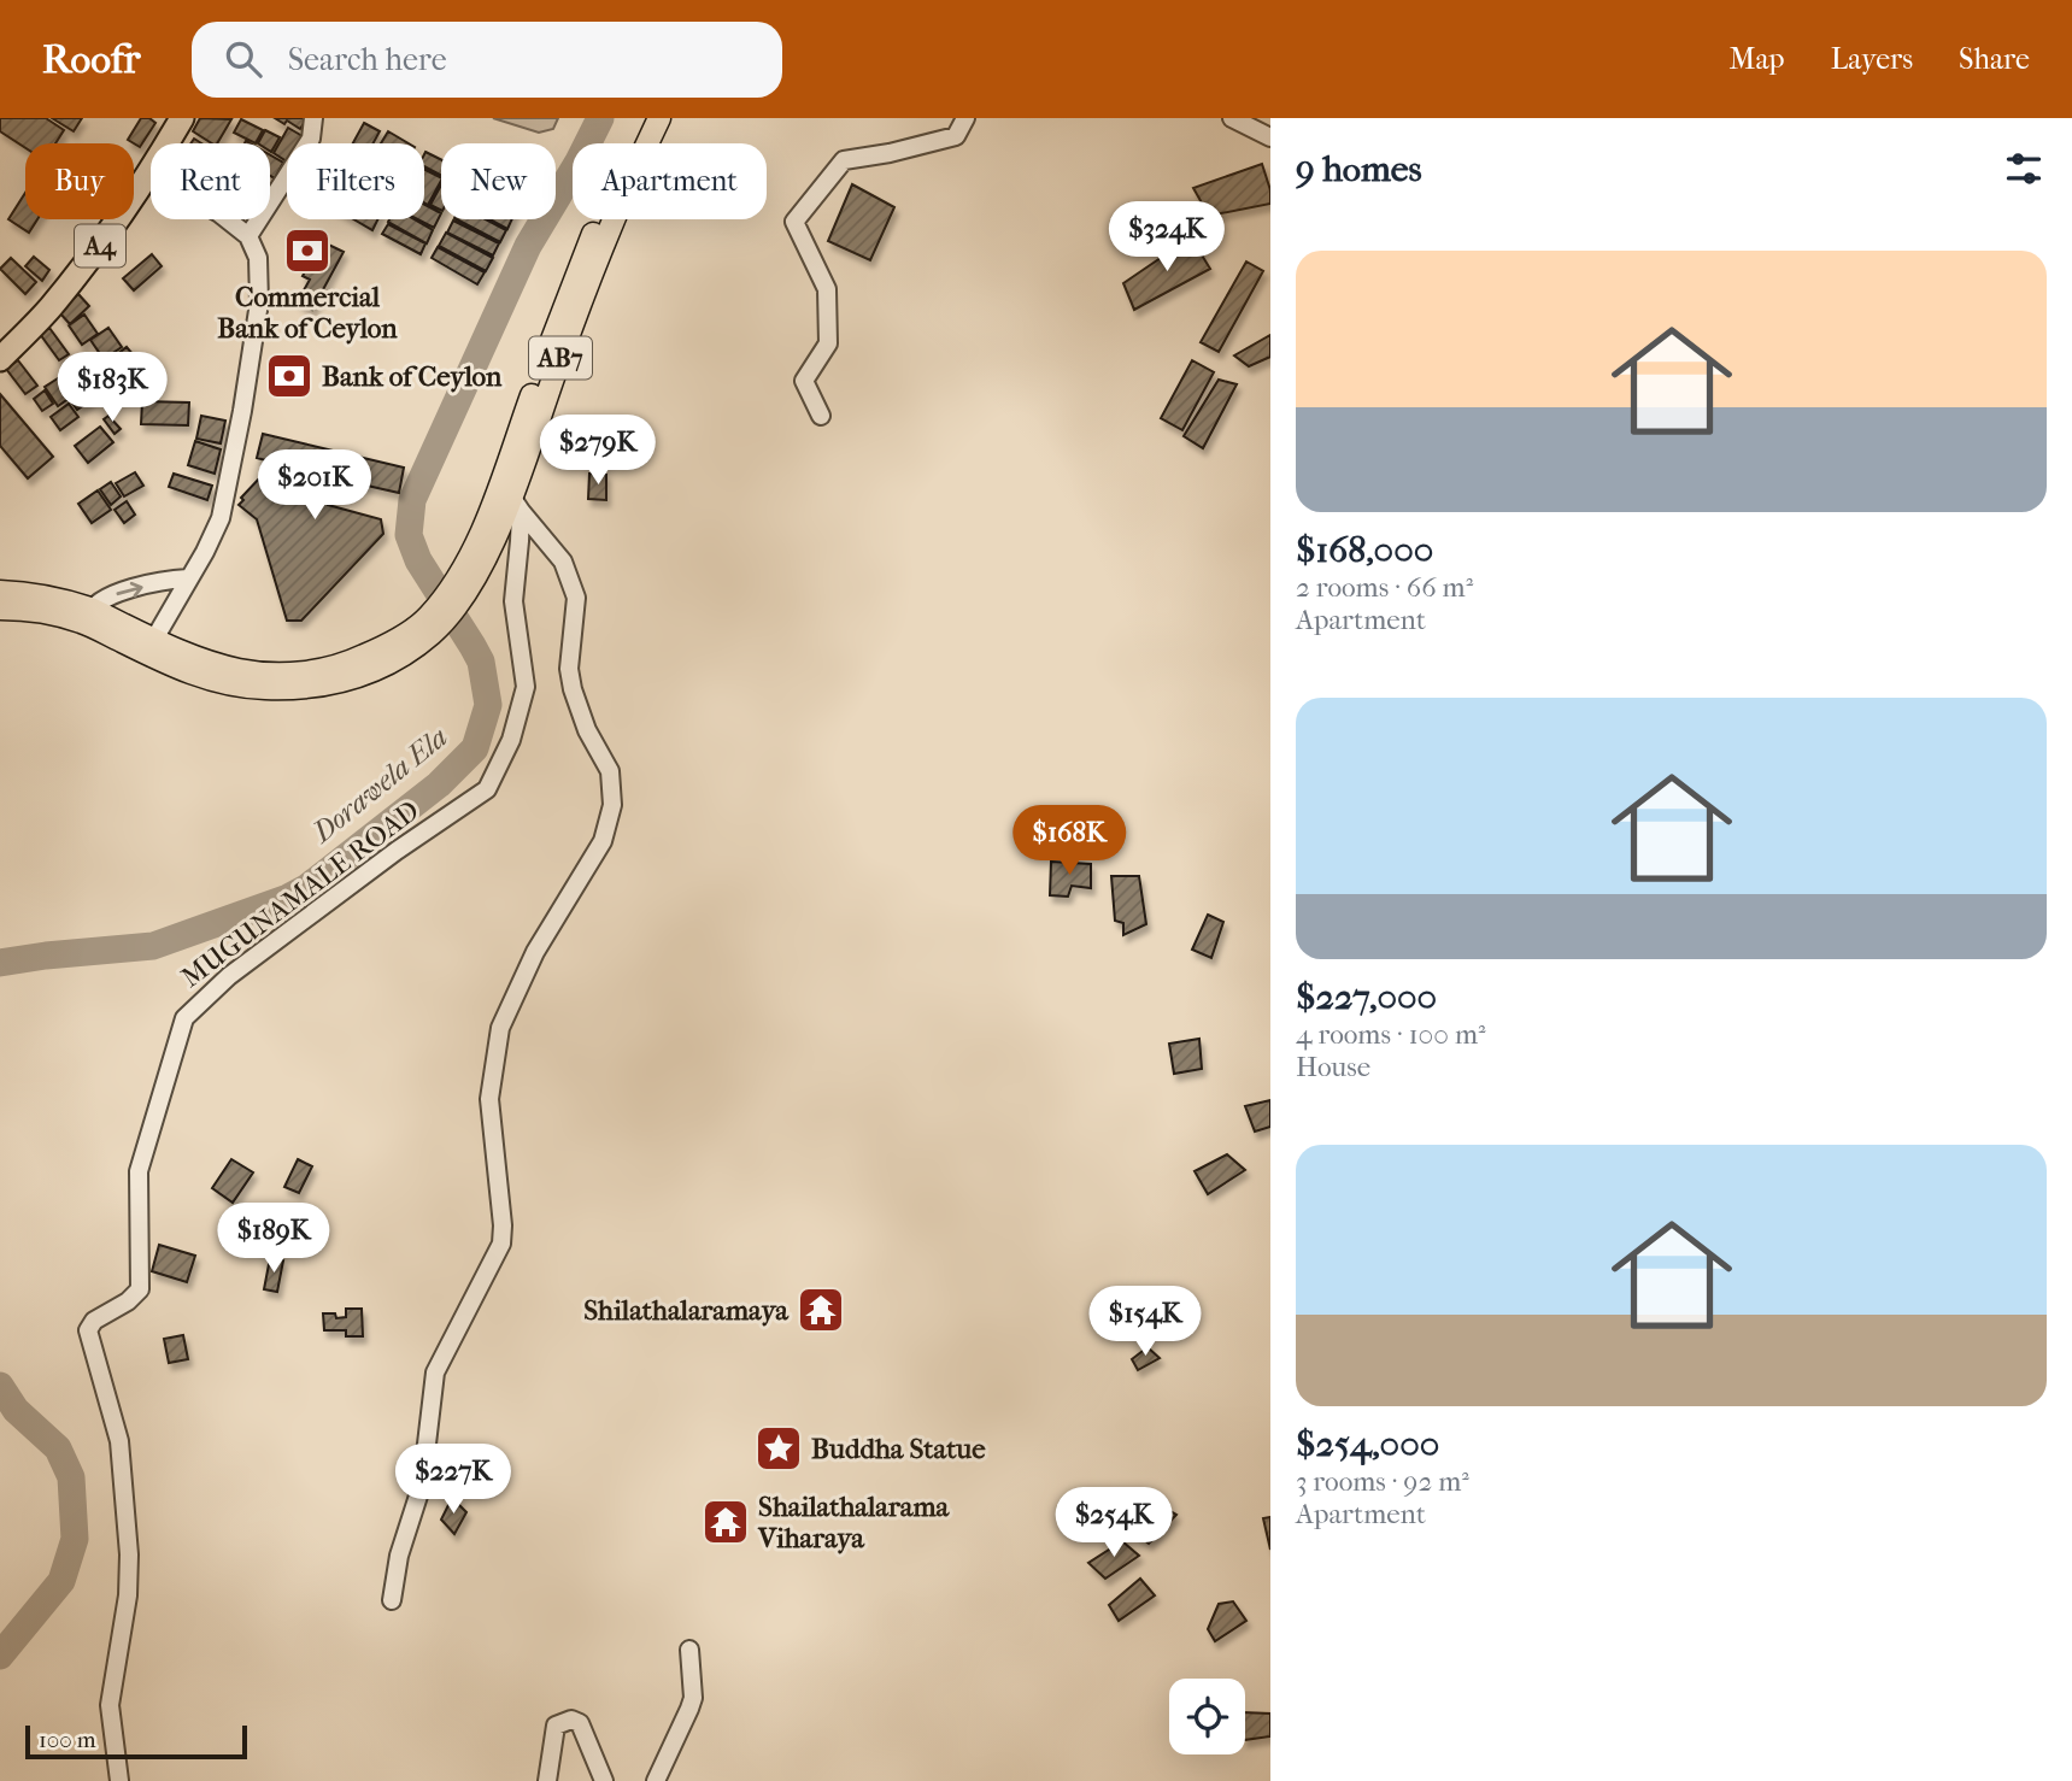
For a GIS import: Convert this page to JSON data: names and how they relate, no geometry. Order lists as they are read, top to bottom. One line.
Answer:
{"streets":{"highway":["A4"],"main road":["AB7"],"street":["MUGUNAMALE ROAD"]},"crossings":[["AB7","MUGUNAMALE ROAD"]],"water":["Dorawela Ela"],"places":{"bank":["Commercial Bank of Ceylon","Bank of Ceylon"],"temple":["Shilathalaramaya","Shailathalarama Viharaya"],"place":["Buddha Statue"]},"scale_bar":"100 m","page":{"header":"Roofr","search":"Search here","nav":["Map","Layers","Share"],"heading":"9 homes","chip":["Buy","Rent","Filters","New","Apartment"],"price":["$324K","$183K","$279K","$201K","$168K","$189K","$154K","$227K","$254K"],"list":[{"name":"$168,000","note":"2 rooms · 66 m² · Apartment"},{"name":"$227,000","note":"4 rooms · 100 m² · House"},{"name":"$254,000","note":"3 rooms · 92 m² · Apartment"}],"scale":"100 m"}}
